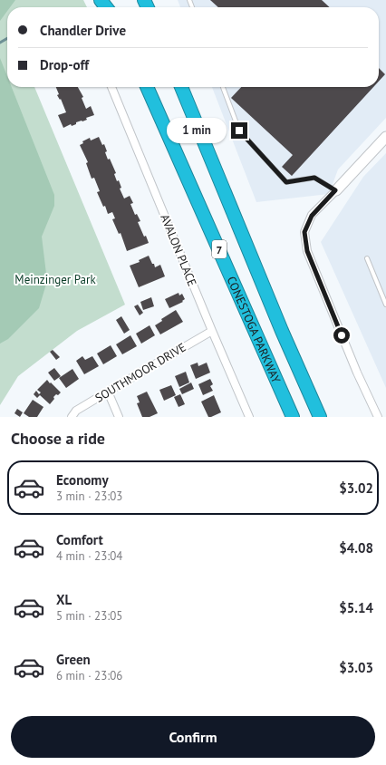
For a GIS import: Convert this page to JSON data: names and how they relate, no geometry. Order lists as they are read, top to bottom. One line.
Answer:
{"streets":{"highway":["7","CONESTOGA PARKWAY"],"street":["AVALON PLACE","SOUTHMOOR DRIVE"]},"crossings":[["AVALON PLACE","SOUTHMOOR DRIVE"]],"parks":["Meinzinger Park"],"page":{"banner":["Chandler Drive","Drop-off"],"bubble":"1 min","heading":"Choose a ride","list":[{"name":"Economy","note":"3 min · 23:03","value":"$3.02"},{"name":"Comfort","note":"4 min · 23:04","value":"$4.08"},{"name":"XL","note":"5 min · 23:05","value":"$5.14"},{"name":"Green","note":"6 min · 23:06","value":"$3.03"}],"buttons":"Confirm"}}
